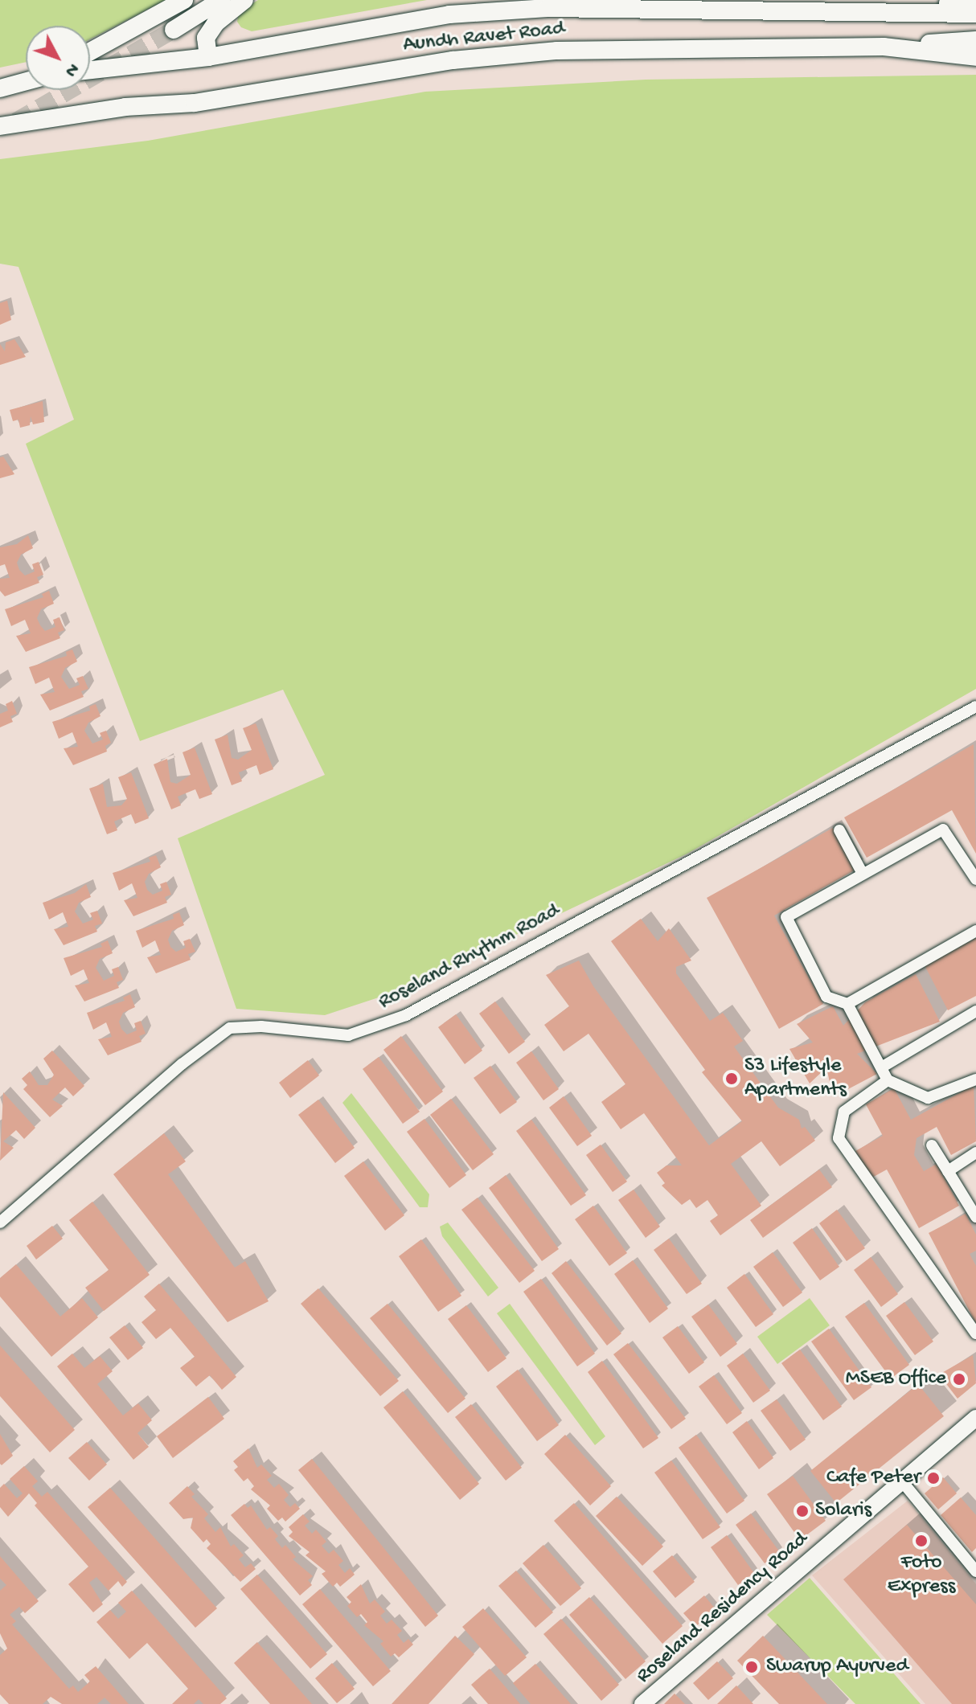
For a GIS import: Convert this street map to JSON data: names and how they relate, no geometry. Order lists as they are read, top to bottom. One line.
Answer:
{"streets":{"main road":["Aundh Ravet Road"],"street":["Roseland Rhythm Road","Roseland Residency Road"]},"places":["S3 Lifestyle Apartments","MSEB Office","Cafe Peter","Solaris","Foto Express","Swarup Ayurved"],"north":"bottom right"}
